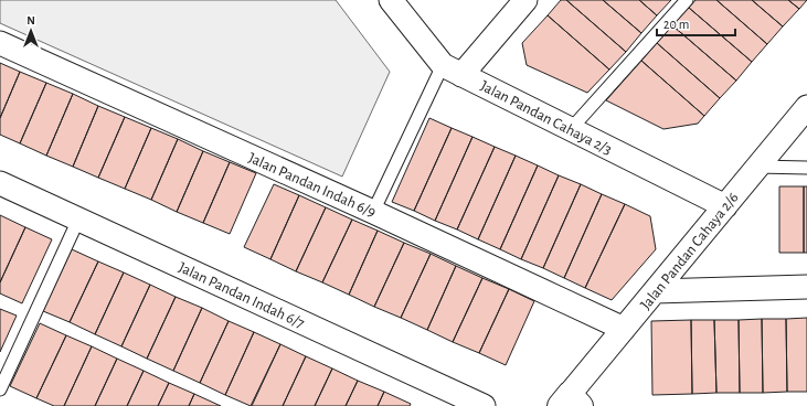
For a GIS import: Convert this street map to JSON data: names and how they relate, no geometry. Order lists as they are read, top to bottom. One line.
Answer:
{"streets":{"street":["Jalan Pandan Cahaya 2/3","Jalan Pandan Indah 6/9","Jalan Pandan Cahaya 2/6","Jalan Pandan Indah 6/7"]},"crossings":[["Jalan Pandan Cahaya 2/3","Jalan Pandan Cahaya 2/6"],["Jalan Pandan Indah 6/9","Jalan Pandan Cahaya 2/6"]],"scale_bar":"20 m","north":"top"}
